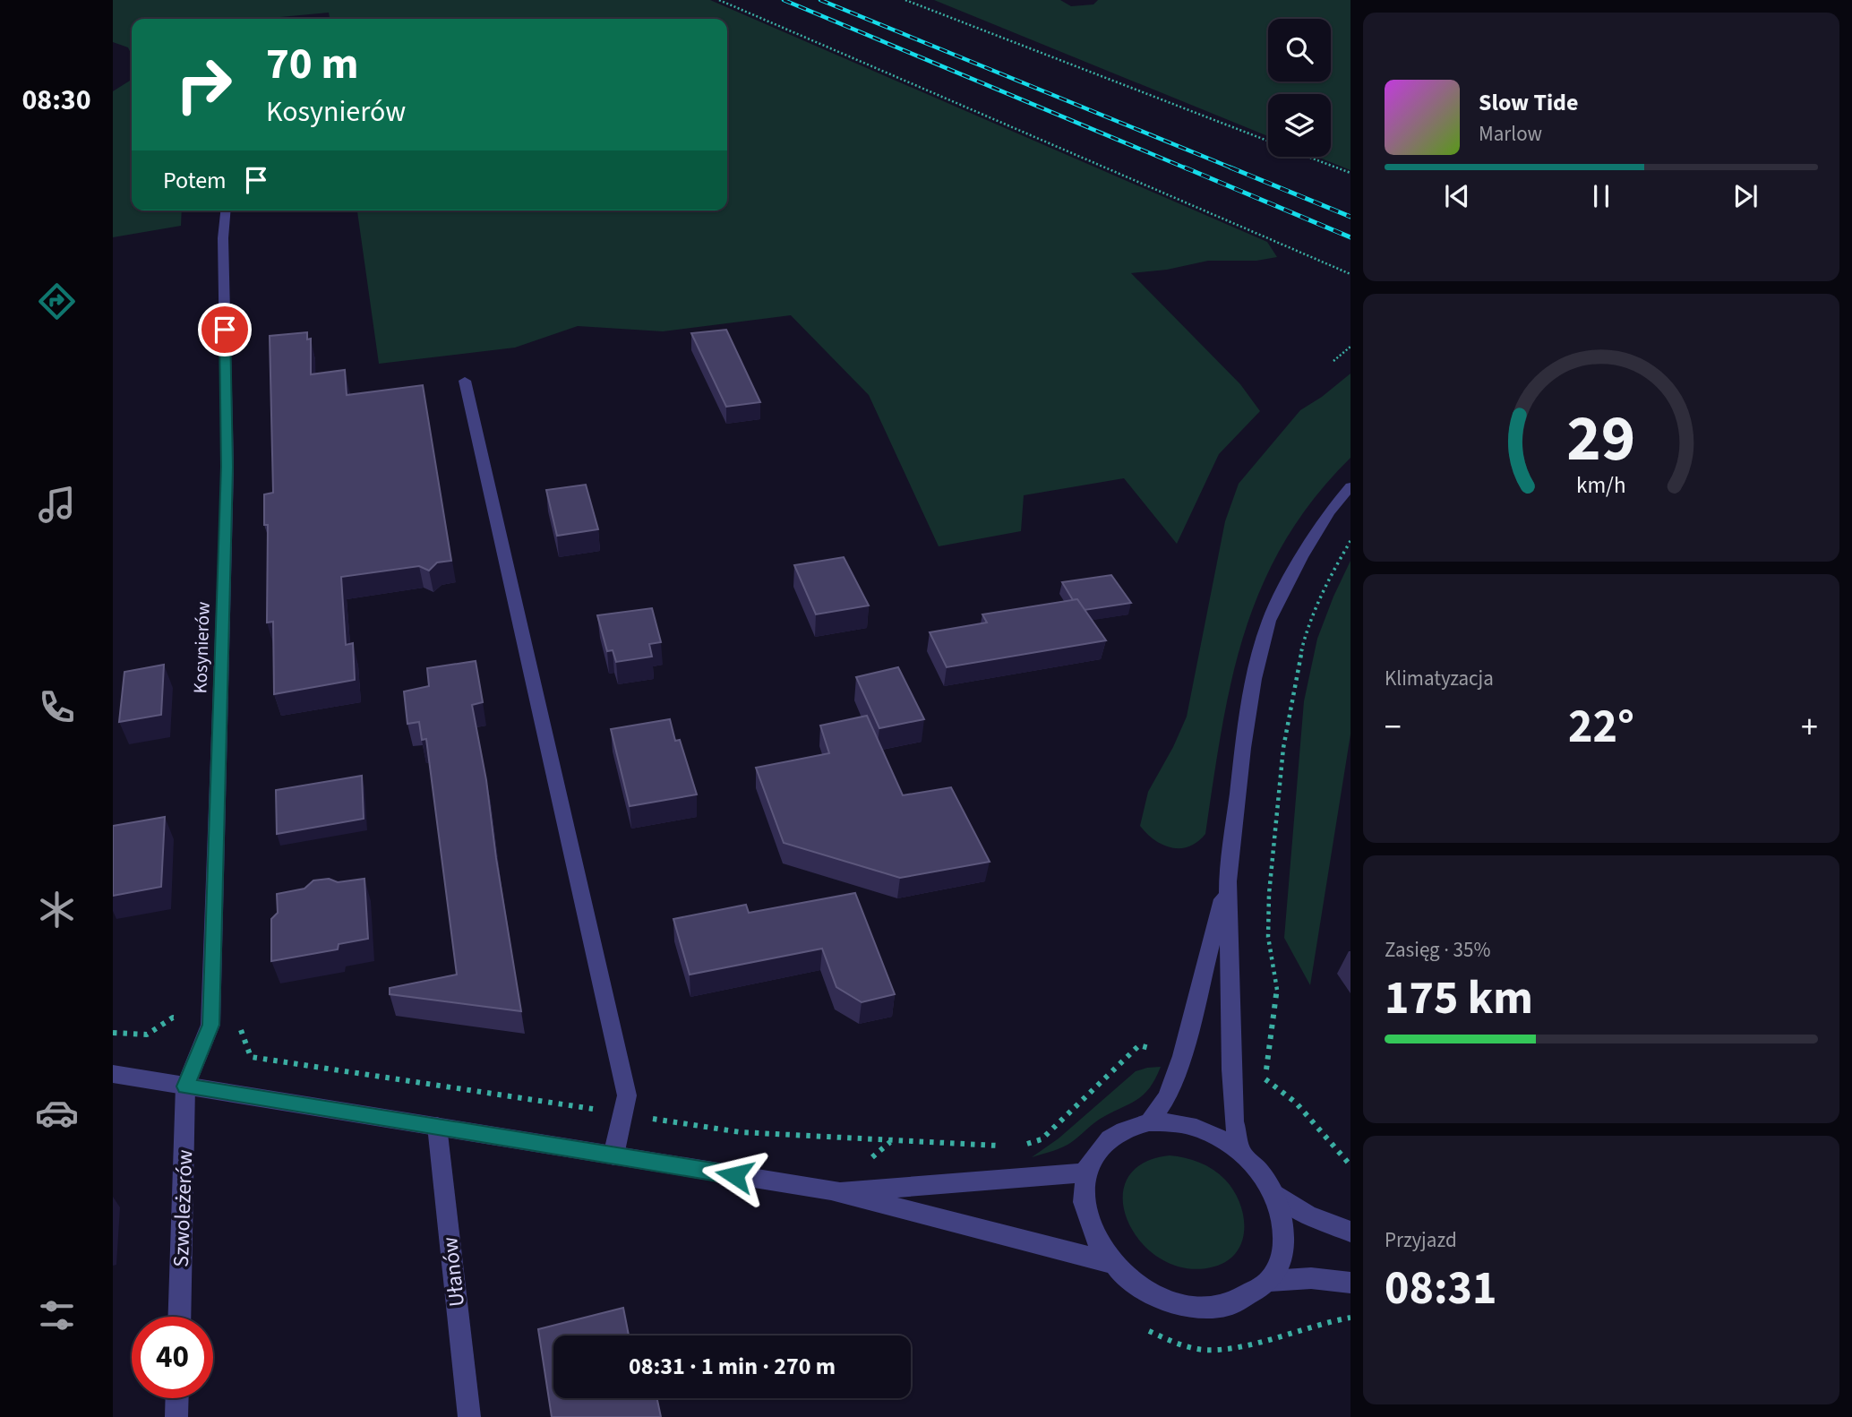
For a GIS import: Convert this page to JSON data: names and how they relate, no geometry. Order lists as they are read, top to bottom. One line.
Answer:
{"streets":{"street":["Kosynierów","Szwoleżerów","Ułanów"]},"crossings":[["Kosynierów","Szwoleżerów"]],"page":{"tabs":"08:30","turn":["70 m","Kosynierów"],"song":["Slow Tide","Marlow"],"then":"Potem","tile":["Klimatyzacja",["Zasięg · 35%","175 km"],["Przyjazd","08:31"]],"heat":["−","22°","+"],"limit":"40","trip":"08:31 · 1 min · 270 m","gauge":["29","km/h"]}}
